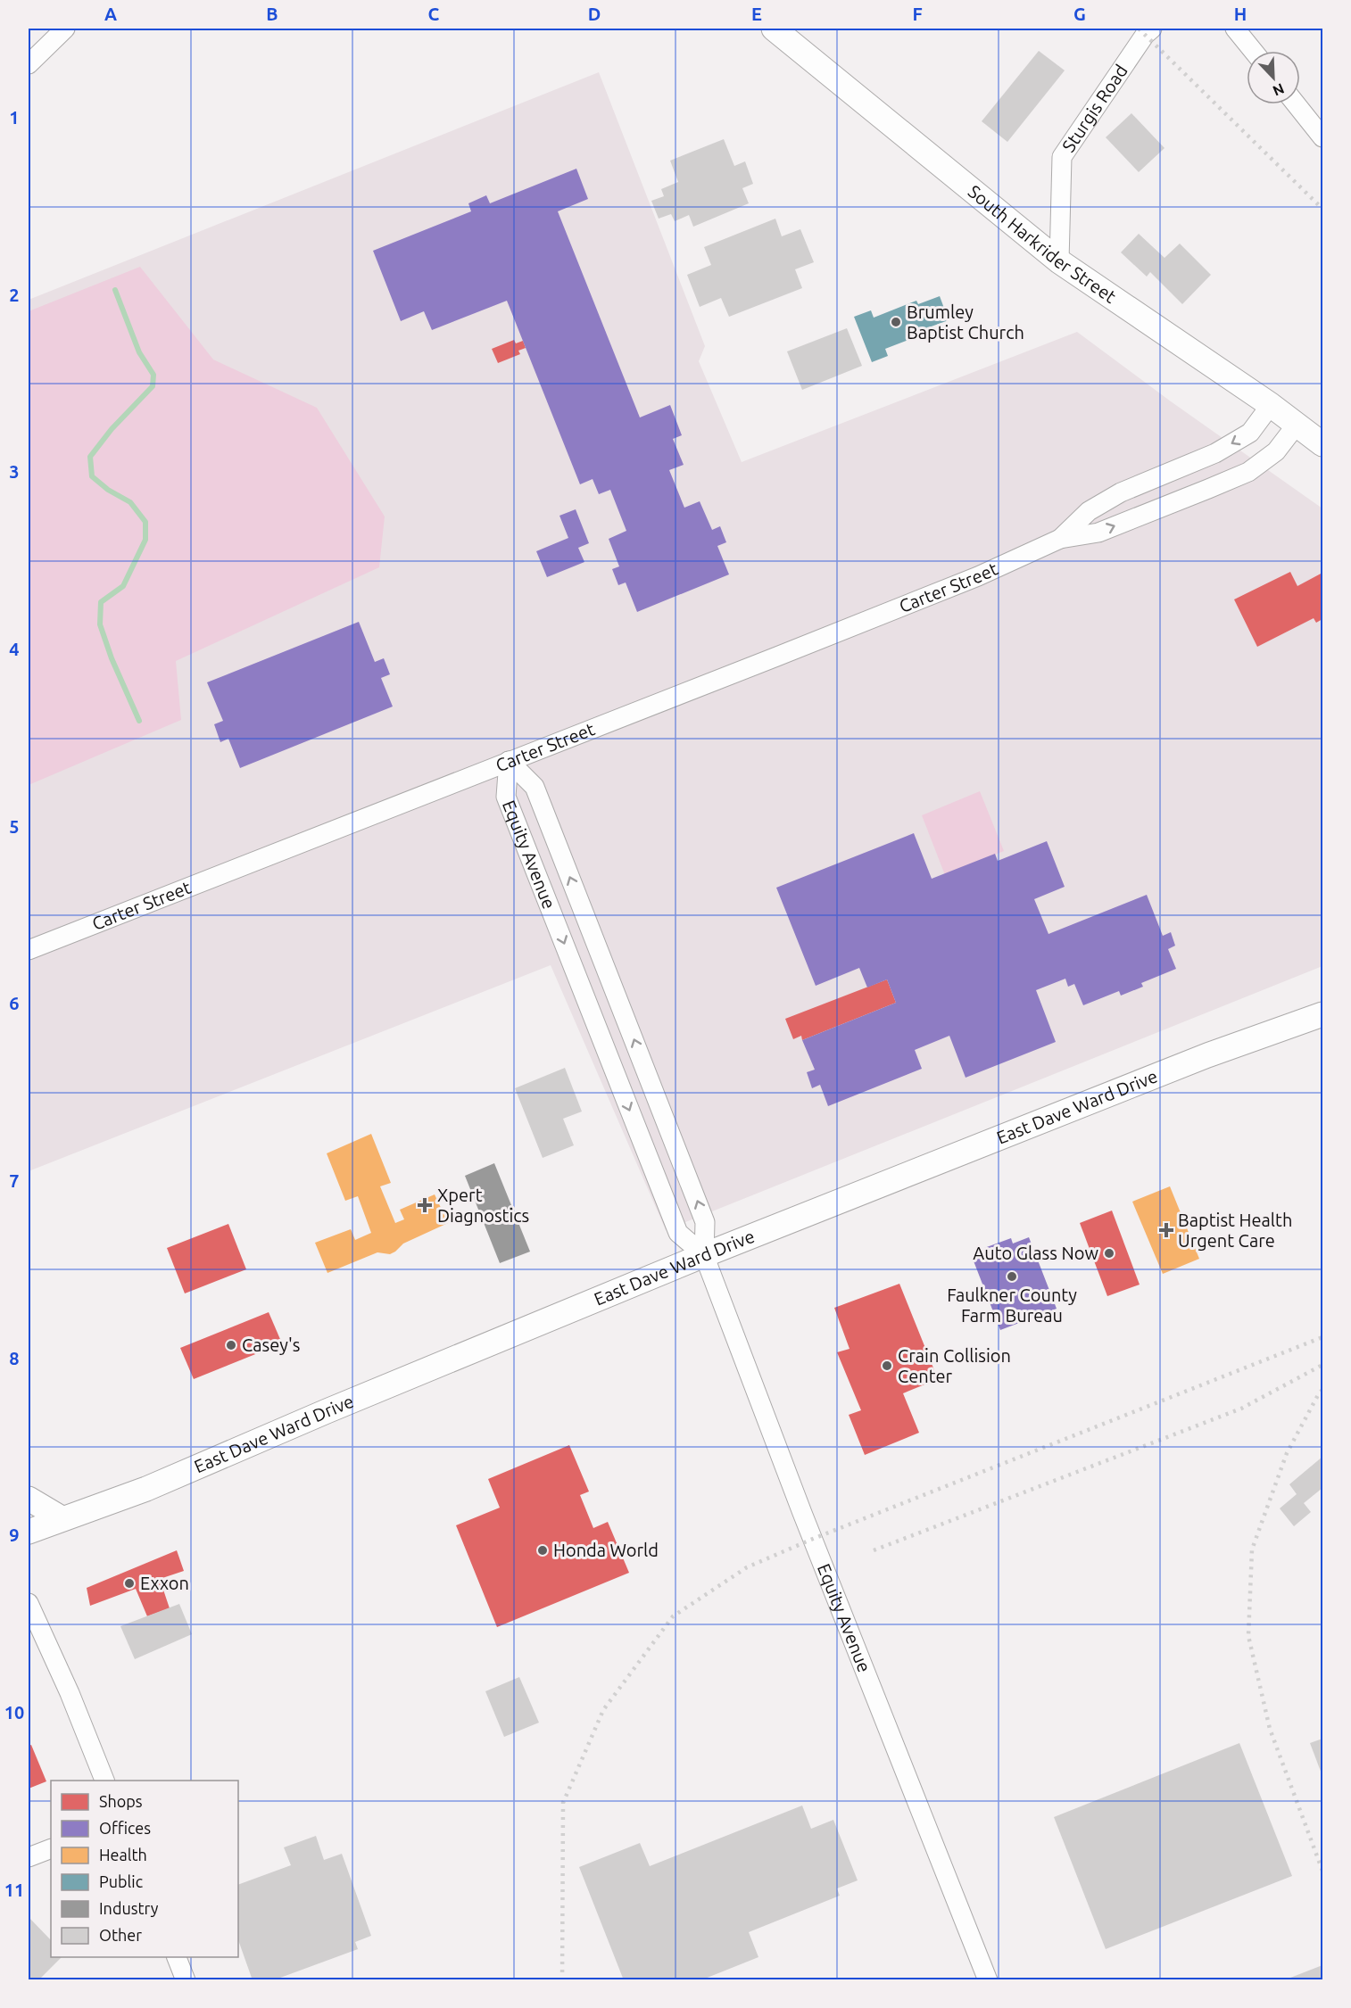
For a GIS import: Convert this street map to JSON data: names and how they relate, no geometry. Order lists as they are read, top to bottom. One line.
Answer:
{"streets":{"main road":["South Harkrider Street","East Dave Ward Drive"],"street":["Sturgis Road","Carter Street","Equity Avenue"]},"crossings":[["Sturgis Road","South Harkrider Street"],["South Harkrider Street","Carter Street"],["Carter Street","Equity Avenue"],["Equity Avenue","East Dave Ward Drive"]],"places":{"other":["Brumley Baptist Church","Auto Glass Now","Faulkner County Farm Bureau","Casey's","Crain Collision Center","Honda World","Exxon"],"health":["Xpert Diagnostics","Baptist Health Urgent Care"]},"legend":["Shops","Offices","Health","Public","Industry","Other"],"north":"bottom right","grid":{"columns":["A","B","C","D","E","F","G","H"],"rows":["1","2","3","4","5","6","7","8","9","10","11"]}}
